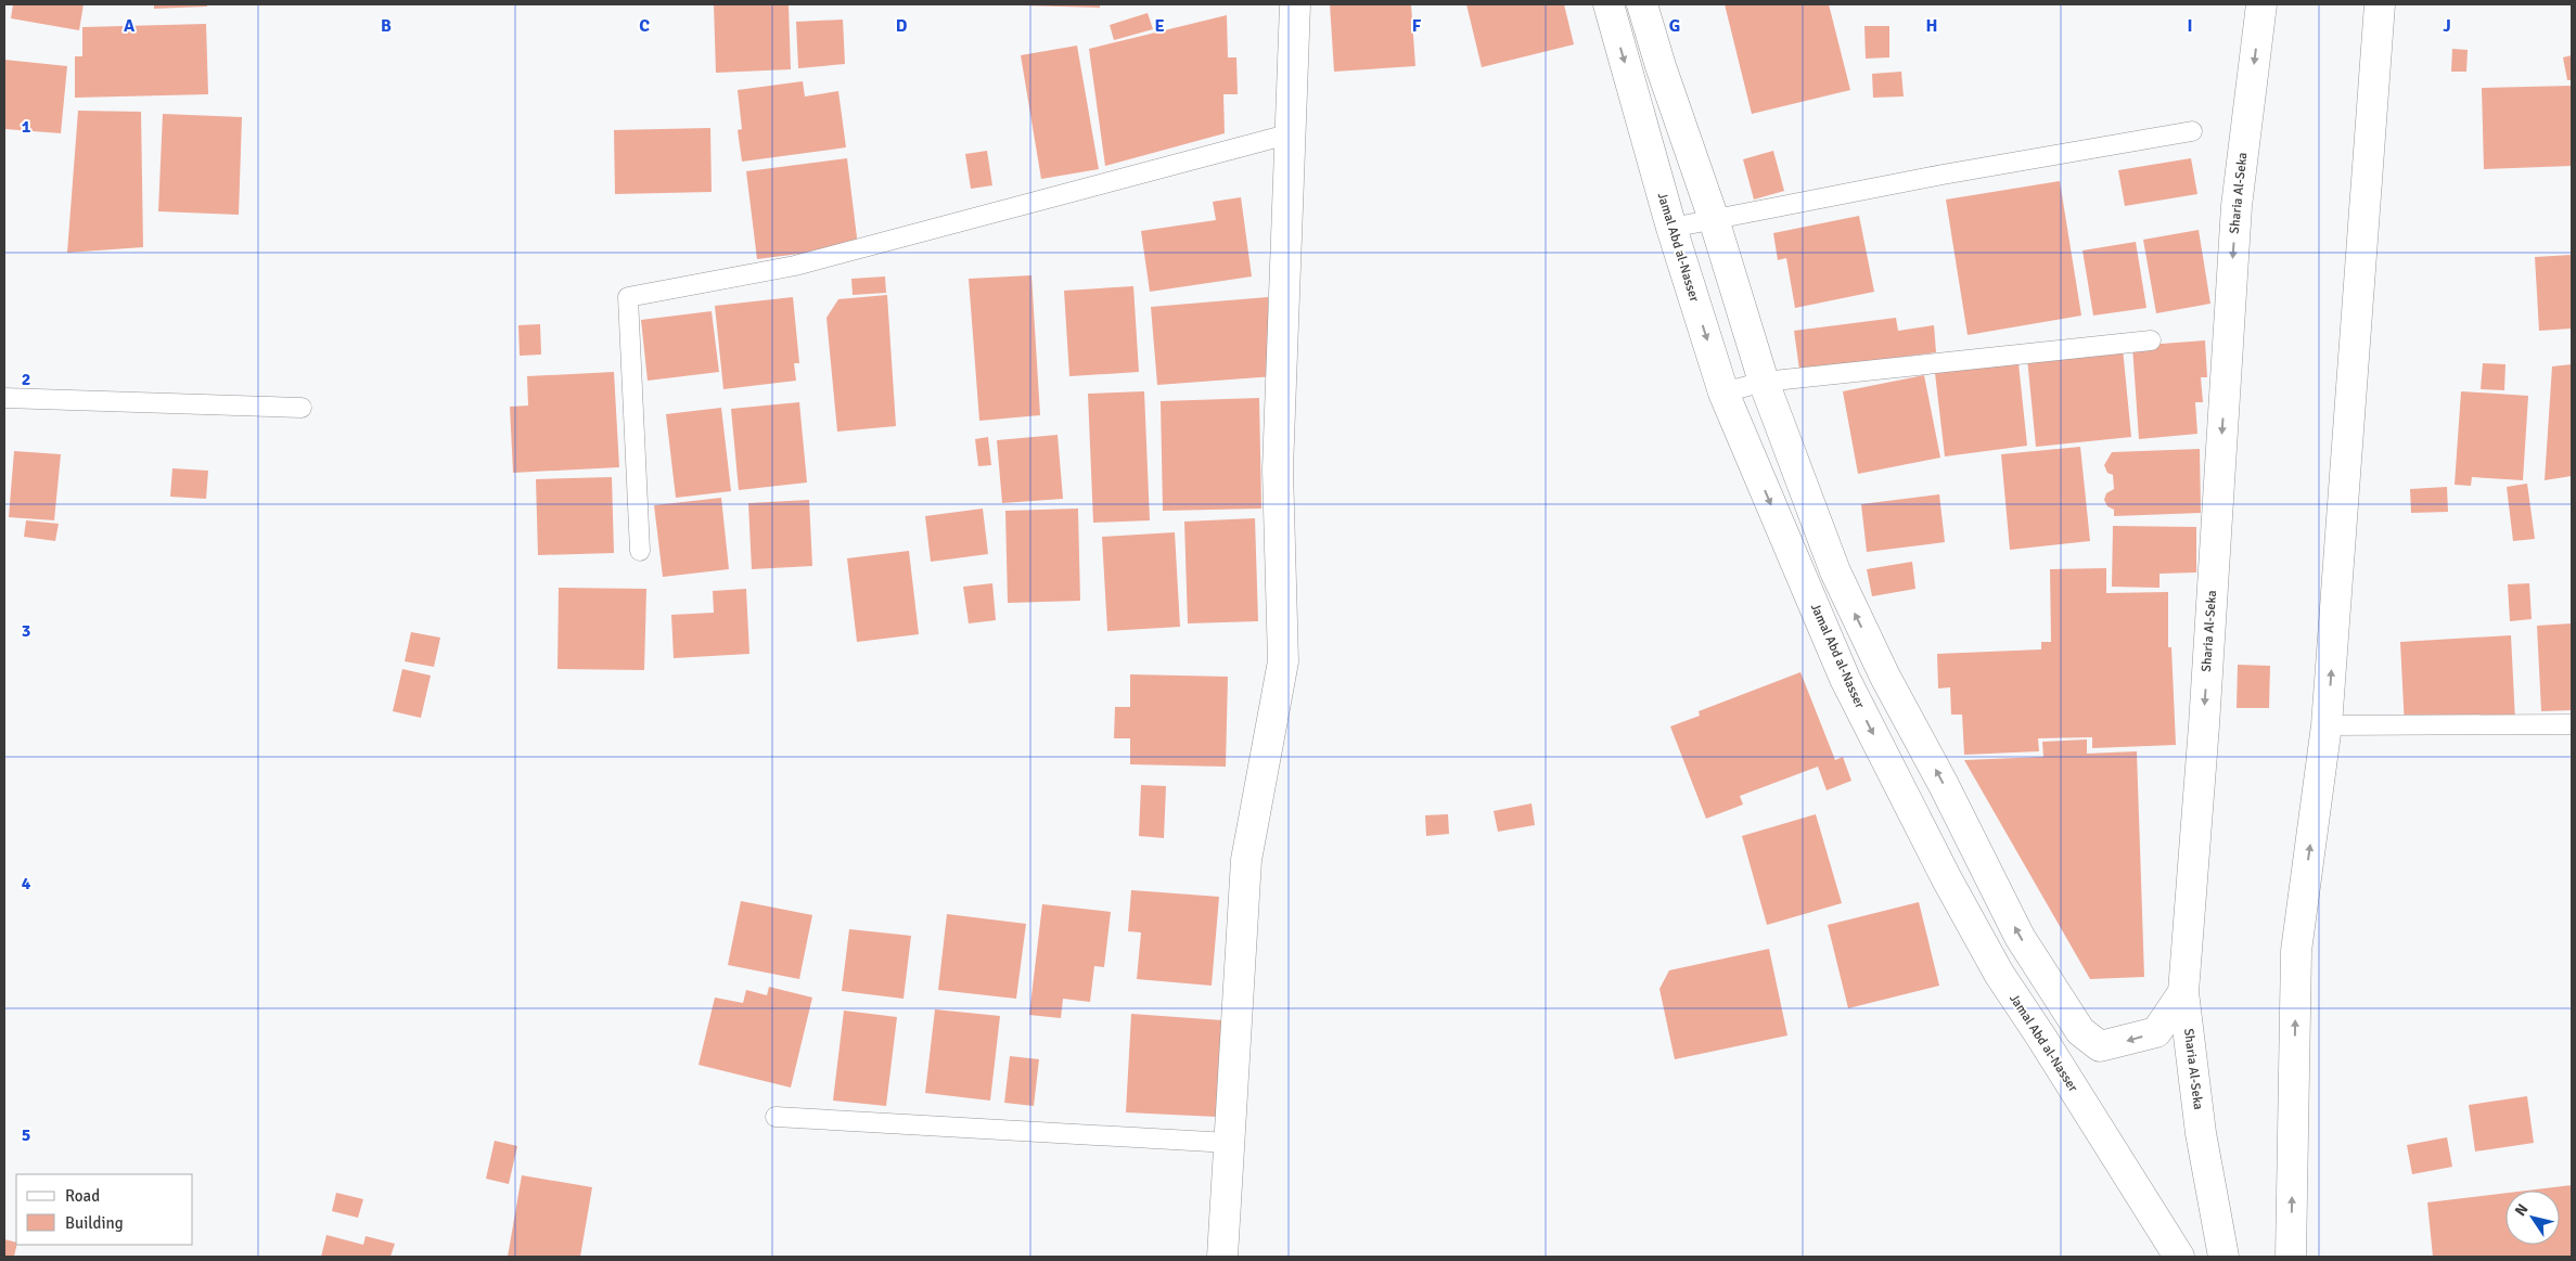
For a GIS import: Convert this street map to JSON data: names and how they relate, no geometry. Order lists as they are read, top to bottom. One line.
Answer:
{"streets":{"street":["Sharia Al-Seka","Jamal Abd al-Nasser"]},"one_way":["Jamal Abd al-Nasser"],"legend":["Road","Building"],"north":"top left","grid":{"columns":["A","B","C","D","E","F","G","H","I","J"],"rows":["1","2","3","4","5"]}}
